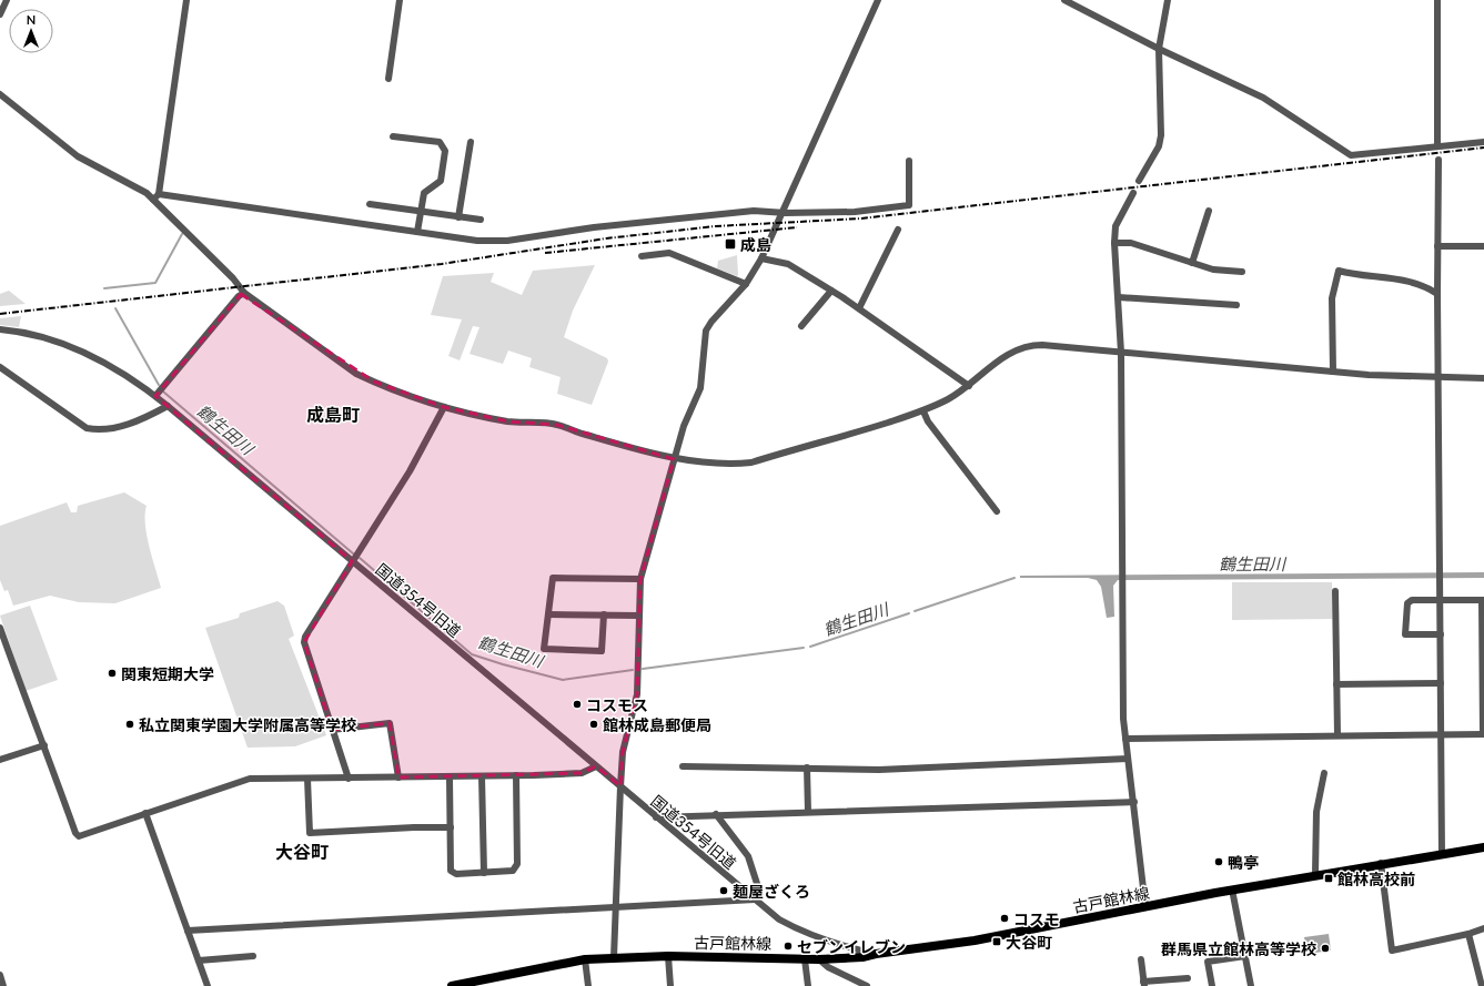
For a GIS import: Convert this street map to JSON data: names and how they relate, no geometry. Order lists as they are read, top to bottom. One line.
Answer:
{"streets":{"main road":["古戸館林線"],"street":["国道354号旧道"]},"crossings":[["国道354号旧道","古戸館林線"]],"districts":["成島町","大谷町"],"water":["鶴生田川"],"places":{"transit":["成島","館林高校前","大谷町"],"other":["関東短期大学","コスモス","私立関東学園大学附属高等学校","館林成島郵便局","鴨亭","麺屋ざくろ","コスモ","セブンイレブン","群馬県立館林高等学校"]},"north":"top"}
